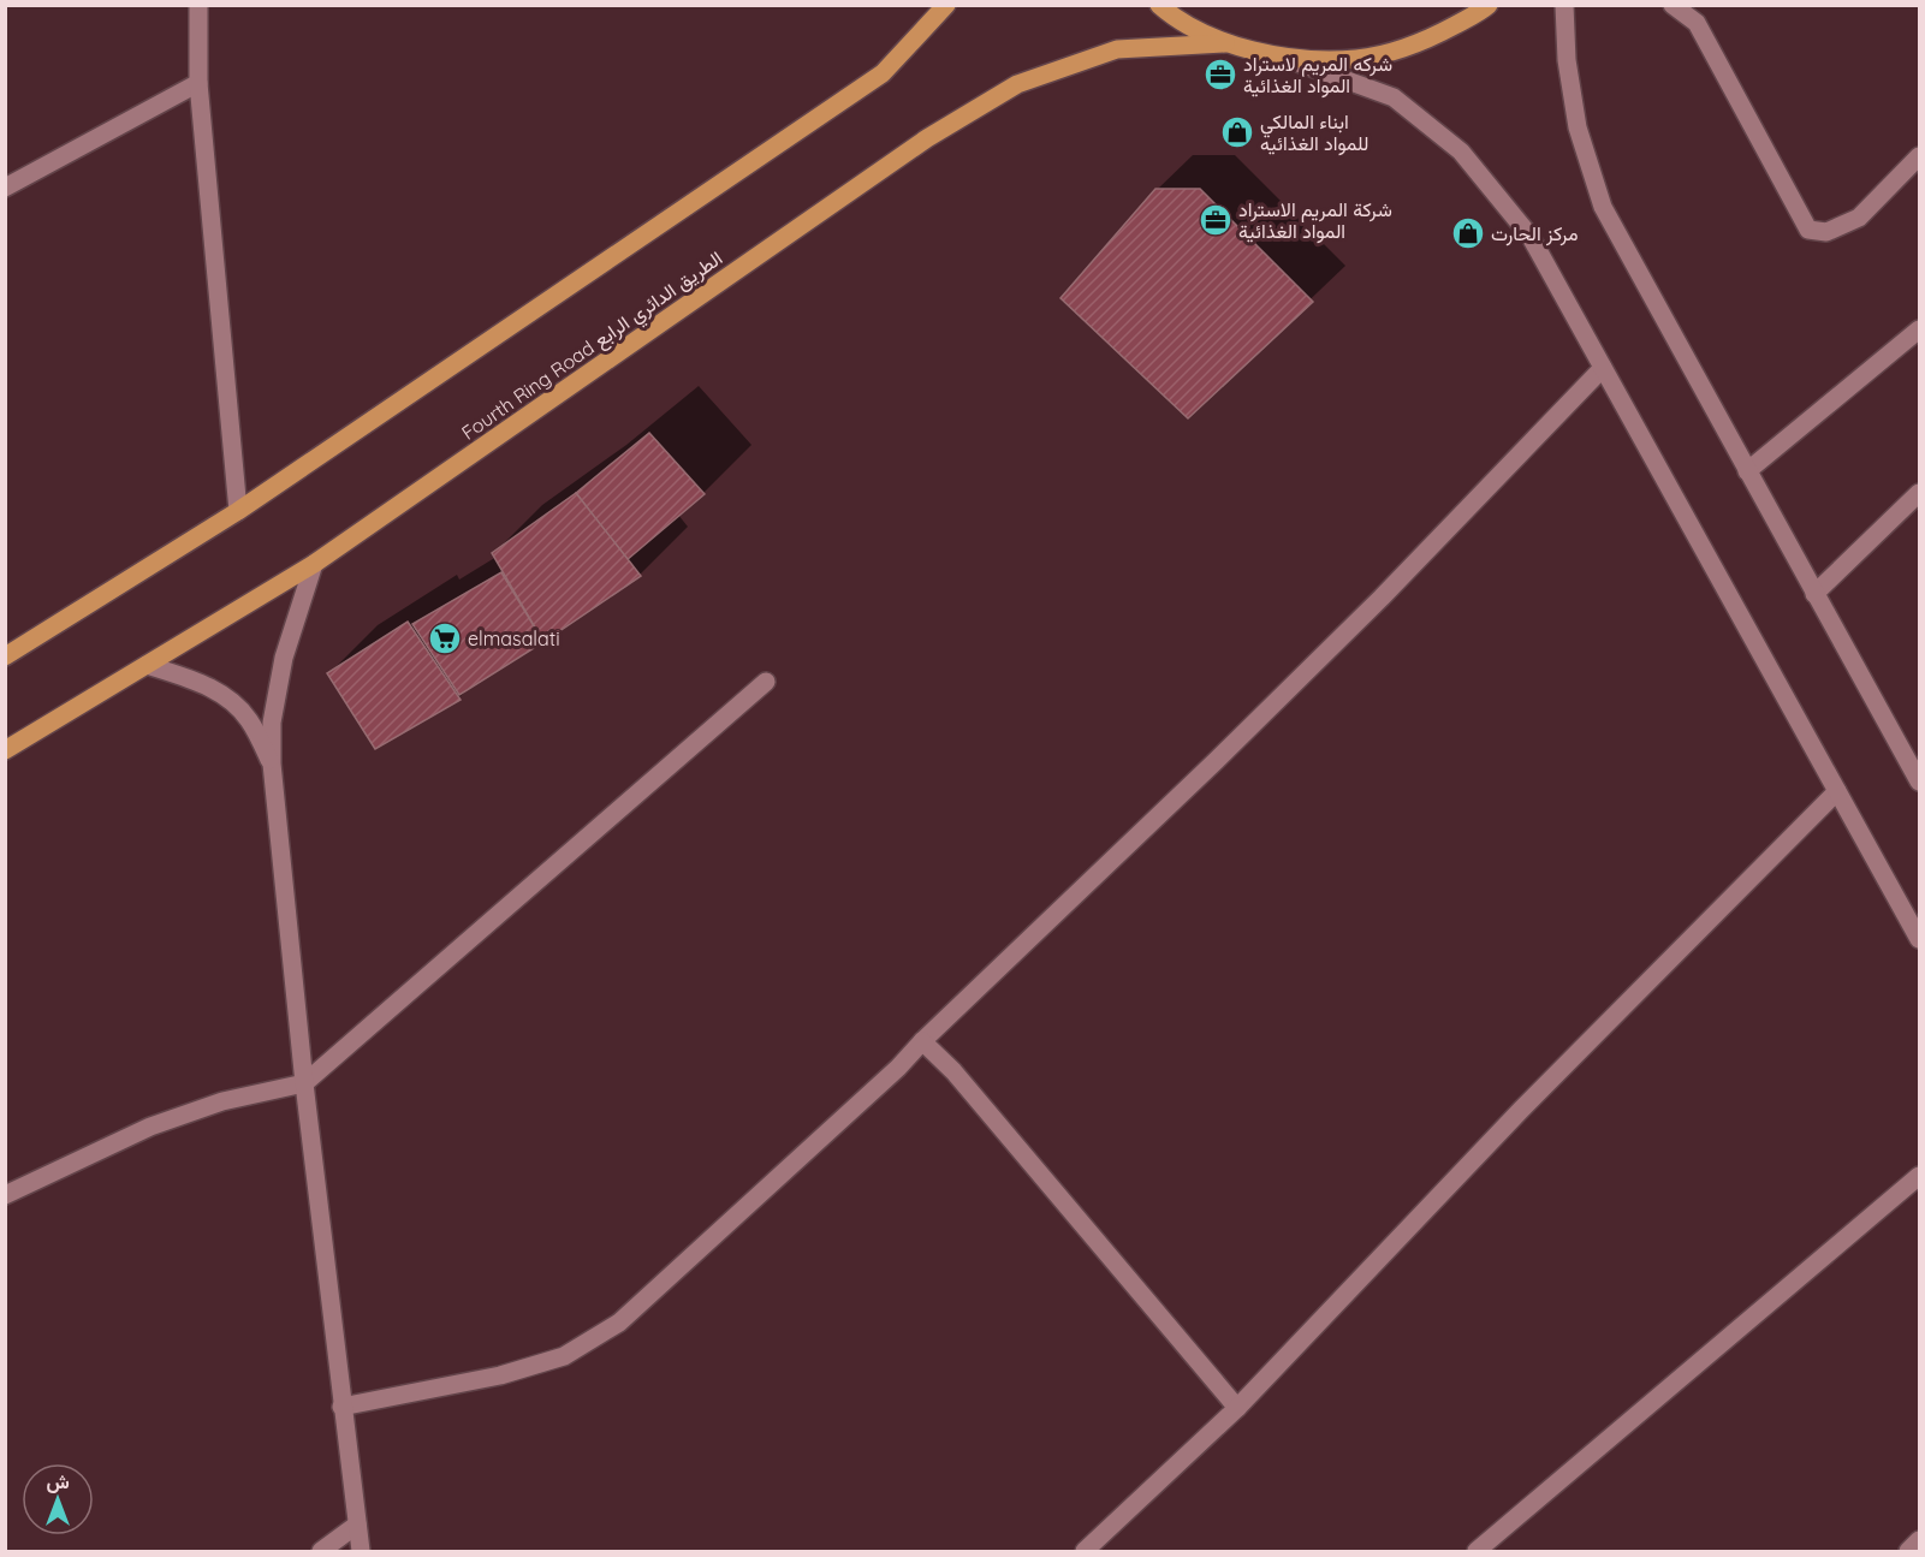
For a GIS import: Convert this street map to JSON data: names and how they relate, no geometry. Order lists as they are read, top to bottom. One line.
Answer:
{"streets":{"main road":["Fourth Ring Road الطريق الدائري الرابع"]},"places":{"office":["شركه المريم لاستراد المواد الغذائية","شركة المريم الاستراد المواد الغذائية"],"shop":["ابناء المالكي للمواد الغذائيه","مركز الحارت"],"supermarket":["elmasalati"]},"north":"top"}
